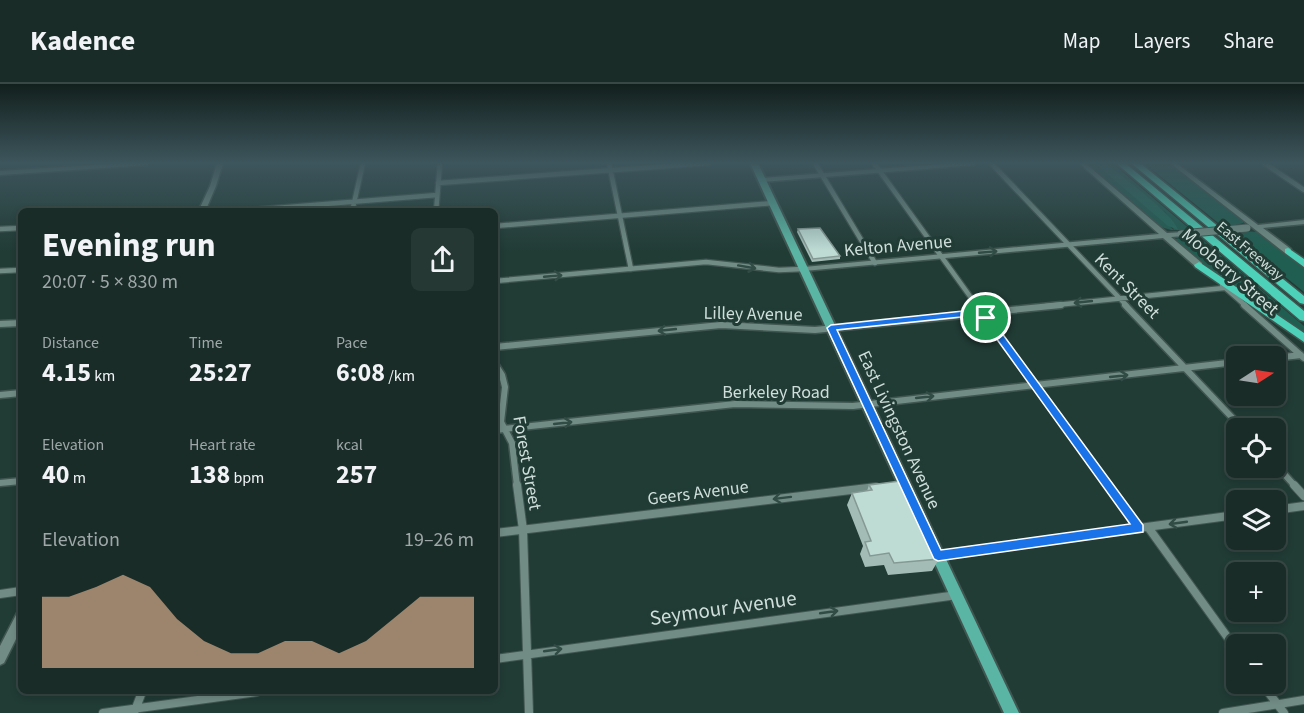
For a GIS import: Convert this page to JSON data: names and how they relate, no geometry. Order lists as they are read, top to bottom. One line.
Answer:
{"streets":{"highway":["East Freeway"],"main road":["Kelton Avenue","Mooberry Street","East Livingston Avenue"],"street":["Kent Street","Lilley Avenue","Berkeley Road","Forest Street","Geers Avenue","Seymour Avenue"]},"crossings":[["Kelton Avenue","Mooberry Street"],["Kelton Avenue","Kent Street"],["Kelton Avenue","East Livingston Avenue"],["Mooberry Street","Lilley Avenue"],["Kent Street","Lilley Avenue"],["Kent Street","Berkeley Road"],["Lilley Avenue","East Livingston Avenue"],["Berkeley Road","East Livingston Avenue"],["Berkeley Road","Forest Street"],["East Livingston Avenue","Seymour Avenue"],["Forest Street","Geers Avenue"],["Forest Street","Seymour Avenue"]],"one_way":["Kelton Avenue","Lilley Avenue","Berkeley Road","Geers Avenue","Seymour Avenue"],"north":"right","page":{"header":"Kadence","nav":["Map","Layers","Share"],"heading":["Evening run","20:07 · 5 × 830 m"],"stats":[["Distance","4.15 km"],["Time","25:27"],["Pace","6:08 /km"],["Elevation","40 m"],["Heart rate","138 bpm"],["kcal","257"]],"map_buttons":["+","−"],"chart":["Elevation","19–26 m"]}}
